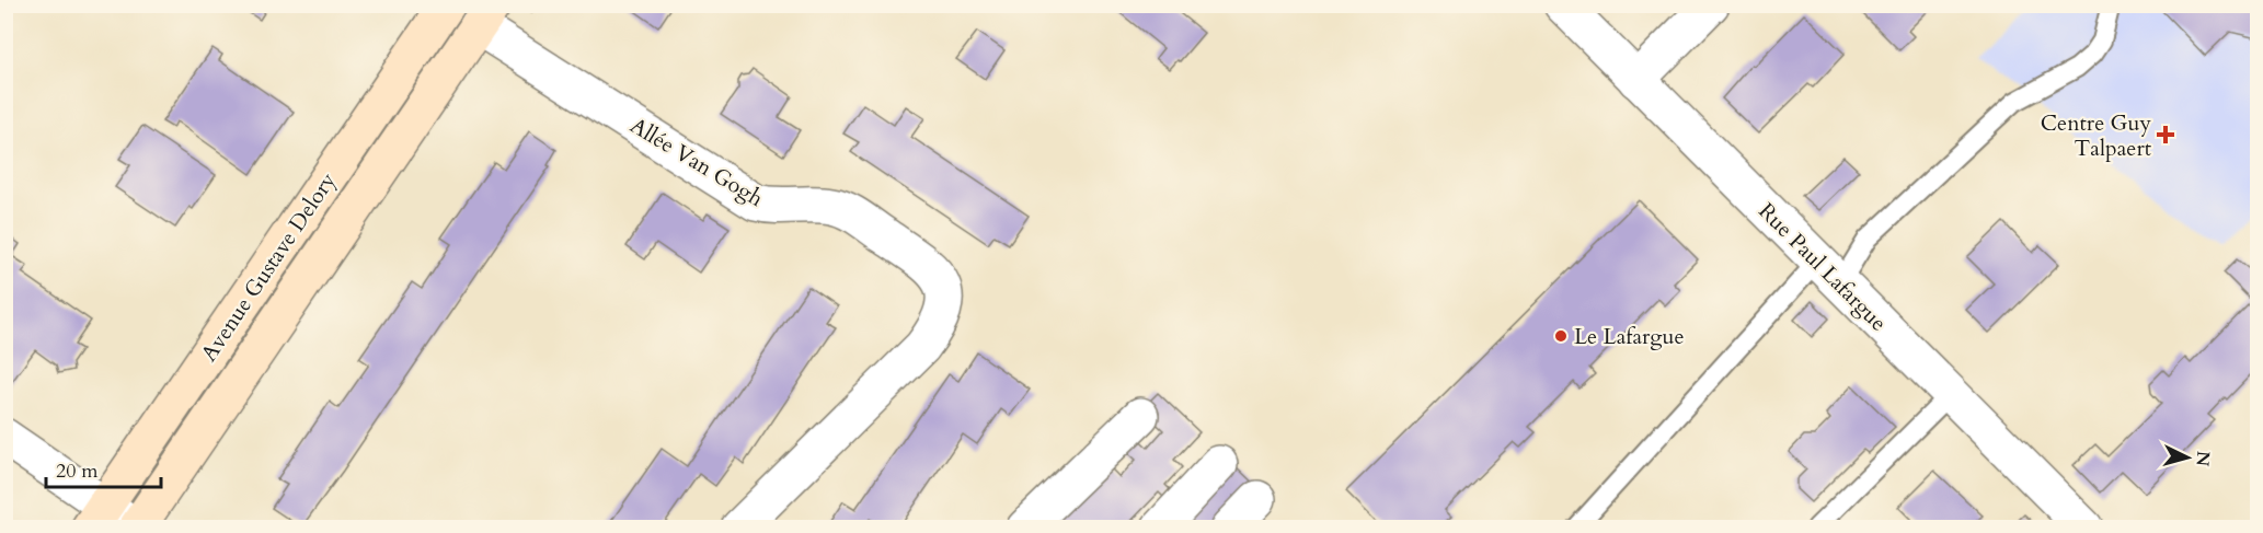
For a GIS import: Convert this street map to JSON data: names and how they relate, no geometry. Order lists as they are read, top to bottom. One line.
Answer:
{"streets":{"main road":["Avenue Gustave Delory"],"street":["Allée Van Gogh","Rue Paul Lafargue"]},"crossings":[["Allée Van Gogh","Avenue Gustave Delory"]],"places":{"health":["Centre Guy Talpaert"],"other":["Le Lafargue"]},"scale_bar":"20 m","north":"right"}
